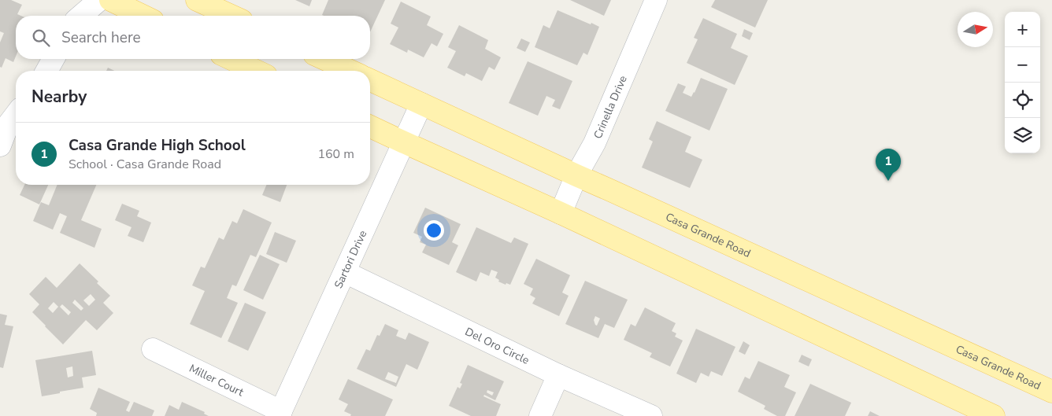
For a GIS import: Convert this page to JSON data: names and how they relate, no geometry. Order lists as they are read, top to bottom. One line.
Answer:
{"streets":{"main road":["Casa Grande Road"],"street":["Crinella Drive","Sartori Drive","Del Oro Circle","Miller Court"]},"crossings":[["Crinella Drive","Casa Grande Road"],["Casa Grande Road","Sartori Drive"],["Sartori Drive","Del Oro Circle"],["Sartori Drive","Miller Court"]],"north":"right","page":{"map_buttons":["+","−"],"search":"Search here","heading":"Nearby","list":[{"mark":"1","name":"Casa Grande High School","note":"School · Casa Grande Road","value":"160 m"}],"pins":"1"}}
